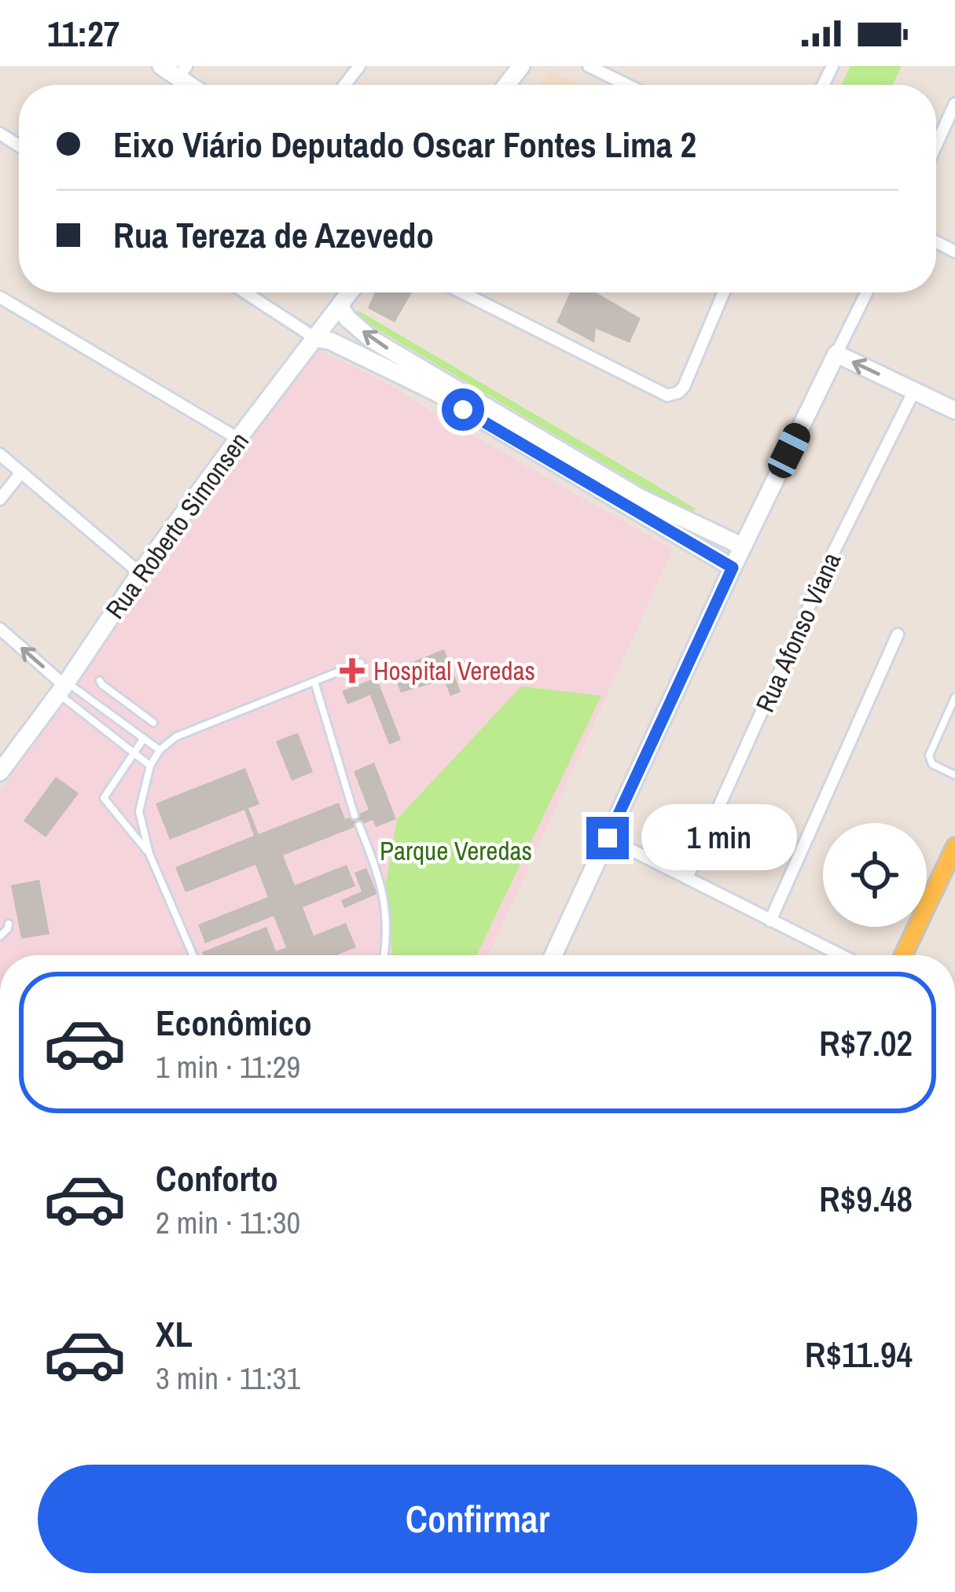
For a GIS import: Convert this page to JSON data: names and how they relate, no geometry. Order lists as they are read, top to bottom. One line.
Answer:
{"streets":{"street":["Rua Roberto Simonsen","Rua Afonso Viana"]},"parks":["Parque Veredas"],"places":{"health":["Hospital Veredas"]},"page":{"status":"11:27","banner":["Eixo Viário Deputado Oscar Fontes Lima 2","Rua Tereza de Azevedo"],"bubble":"1 min","list":[{"name":"Econômico","note":"1 min · 11:29","value":"R$7.02"},{"name":"Conforto","note":"2 min · 11:30","value":"R$9.48"},{"name":"XL","note":"3 min · 11:31","value":"R$11.94"}],"buttons":"Confirmar"}}
